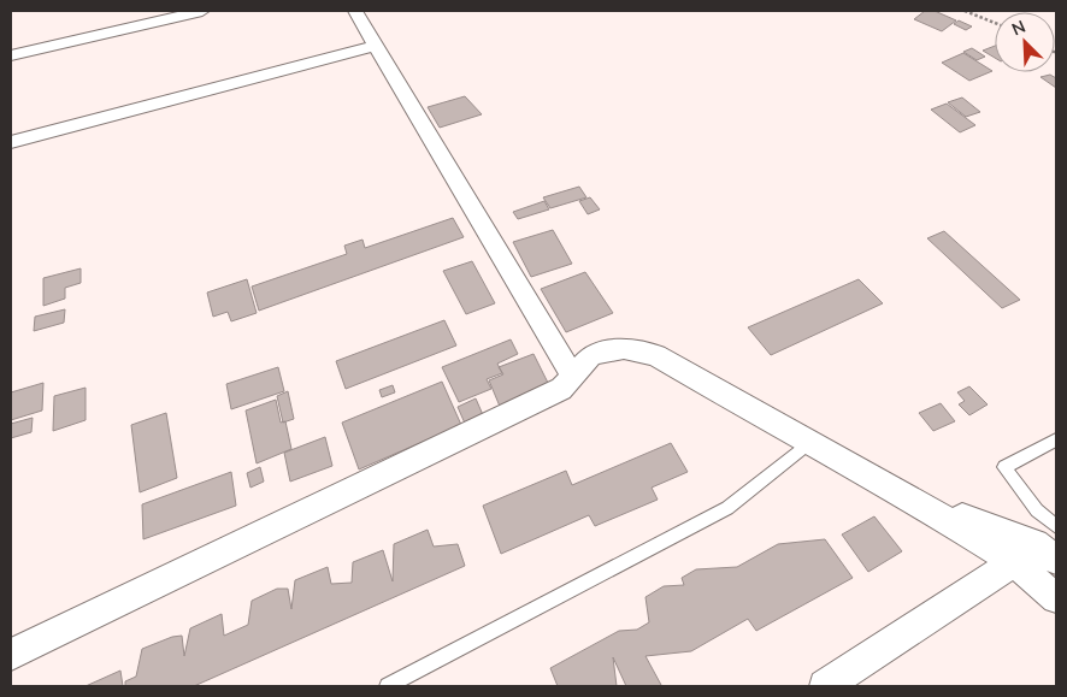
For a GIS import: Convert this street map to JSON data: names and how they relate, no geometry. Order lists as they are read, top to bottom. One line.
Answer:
{"north":"top left"}
